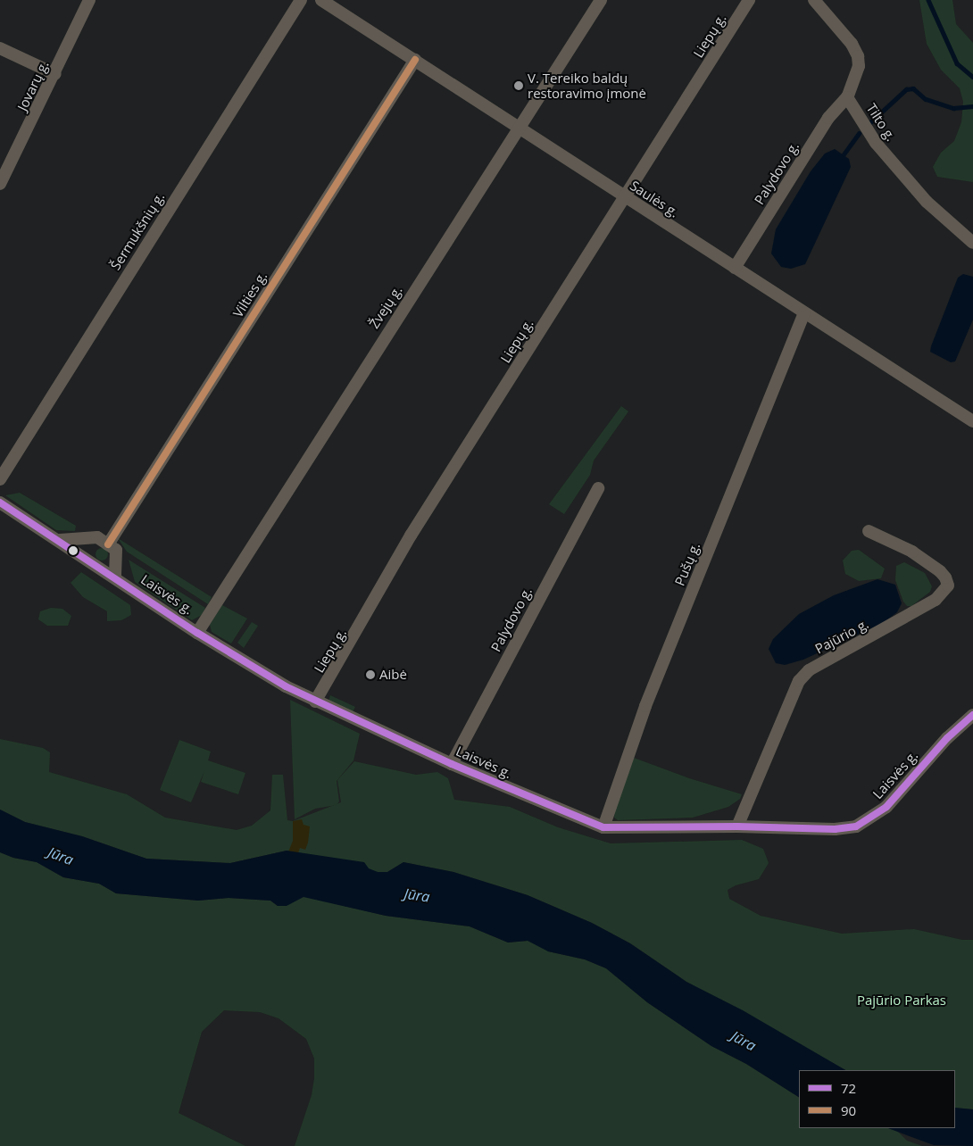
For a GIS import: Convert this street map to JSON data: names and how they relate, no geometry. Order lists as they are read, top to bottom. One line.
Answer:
{"streets":{"street":["Liepų g.","Jovarų g.","Tilto g.","Palydovo g.","Saulės g.","Šermukšnių g.","Vilties g.","Žvejų g.","Pušų g.","Laisvės g.","Pajūrio g."]},"crossings":[["Liepų g.","Saulės g."],["Liepų g.","Laisvės g."],["Tilto g.","Palydovo g."],["Palydovo g.","Saulės g."],["Palydovo g.","Laisvės g."],["Saulės g.","Vilties g."],["Saulės g.","Žvejų g."],["Saulės g.","Pušų g."],["Žvejų g.","Laisvės g."],["Pušų g.","Laisvės g."],["Laisvės g.","Pajūrio g."]],"water":["Jūra"],"parks":["Pajūrio Parkas"],"places":["V. Tereiko baldų restoravimo įmonė","Aibė"],"lines":["transit line 90","transit line 72"],"legend":["72","90"]}
